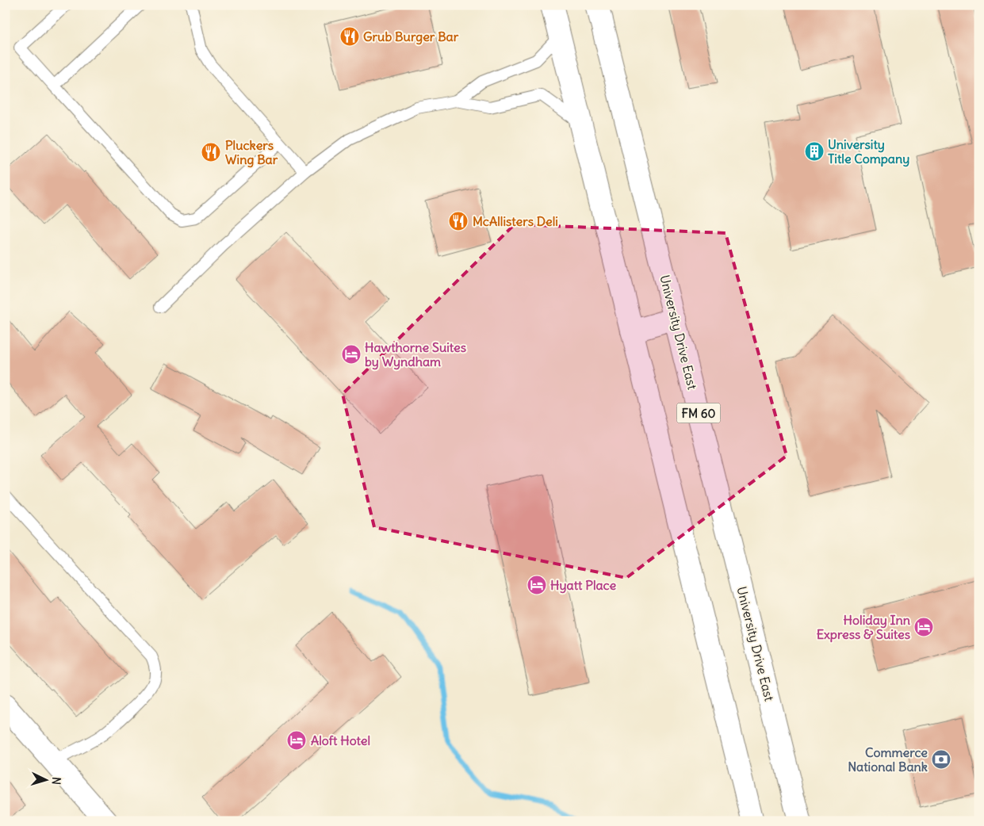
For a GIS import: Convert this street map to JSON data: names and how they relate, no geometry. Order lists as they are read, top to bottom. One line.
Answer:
{"streets":{"main road":["University Drive East","FM 60"]},"places":{"restaurant":["Grub Burger Bar","Pluckers Wing Bar","McAllisters Deli"],"building":["University Title Company"],"hotel":["Hawthorne Suites by Wyndham","Hyatt Place","Holiday Inn Express & Suites","Aloft Hotel"],"bank":["Commerce National Bank"]},"north":"right"}
